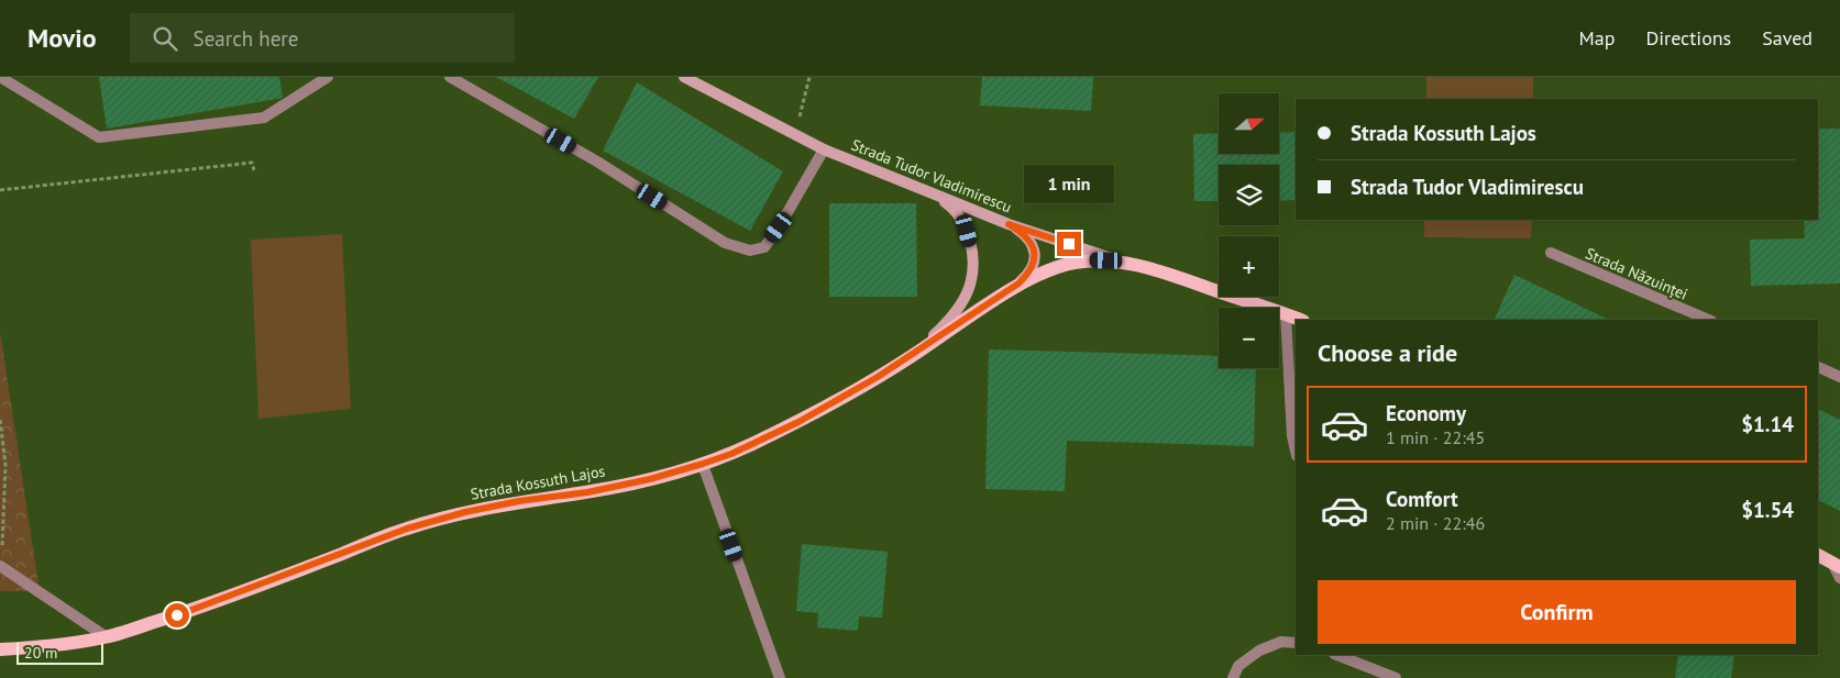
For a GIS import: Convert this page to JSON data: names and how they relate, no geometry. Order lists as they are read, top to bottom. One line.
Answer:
{"streets":{"main road":["Strada Tudor Vladimirescu","Strada Kossuth Lajos"],"street":["Strada Năzuinței"]},"crossings":[["Strada Tudor Vladimirescu","Strada Kossuth Lajos"]],"scale_bar":"20 m","north":"right","page":{"header":"Movio","search":"Search here","nav":["Map","Directions","Saved"],"map_buttons":["+","−"],"banner":["Strada Kossuth Lajos","Strada Tudor Vladimirescu"],"bubble":"1 min","heading":"Choose a ride","list":[{"name":"Economy","note":"1 min · 22:45","value":"$1.14"},{"name":"Comfort","note":"2 min · 22:46","value":"$1.54"}],"buttons":"Confirm","scale":"20 m"}}
